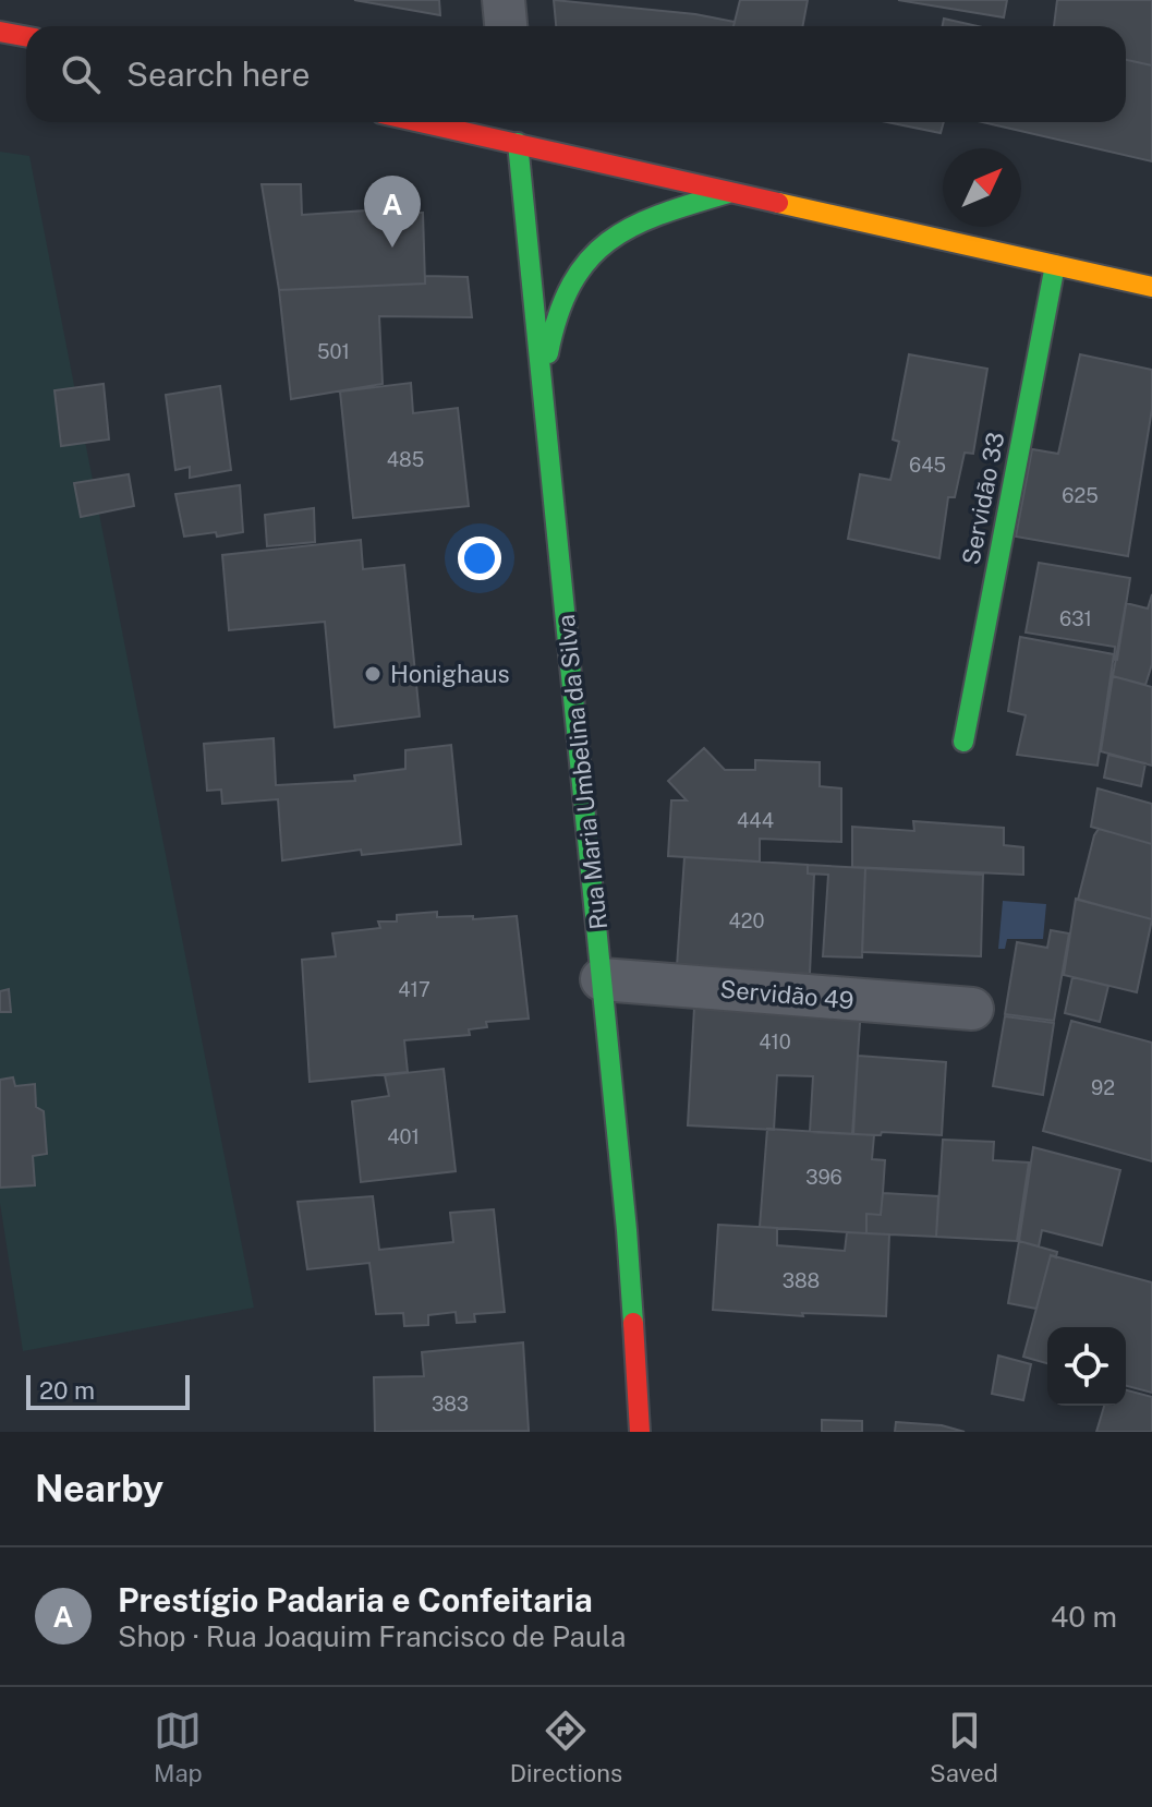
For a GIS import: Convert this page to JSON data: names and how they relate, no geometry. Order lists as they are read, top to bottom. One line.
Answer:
{"streets":{"main road":["Servidão 33","Rua Maria Umbelina da Silva"],"street":["Servidão 49"]},"crossings":[["Rua Maria Umbelina da Silva","Servidão 49"]],"places":["Honighaus"],"house_numbers":["501","485","645","625","631","444","420","417","410","92","401","396","388","383"],"scale_bar":"20 m","north":"top right","page":{"search":"Search here","pins":"A","scale":"20 m","heading":"Nearby","list":[{"mark":"A","name":"Prestígio Padaria e Confeitaria","note":"Shop · Rua Joaquim Francisco de Paula","value":"40 m"}],"nav":["Map","Directions","Saved"]}}
